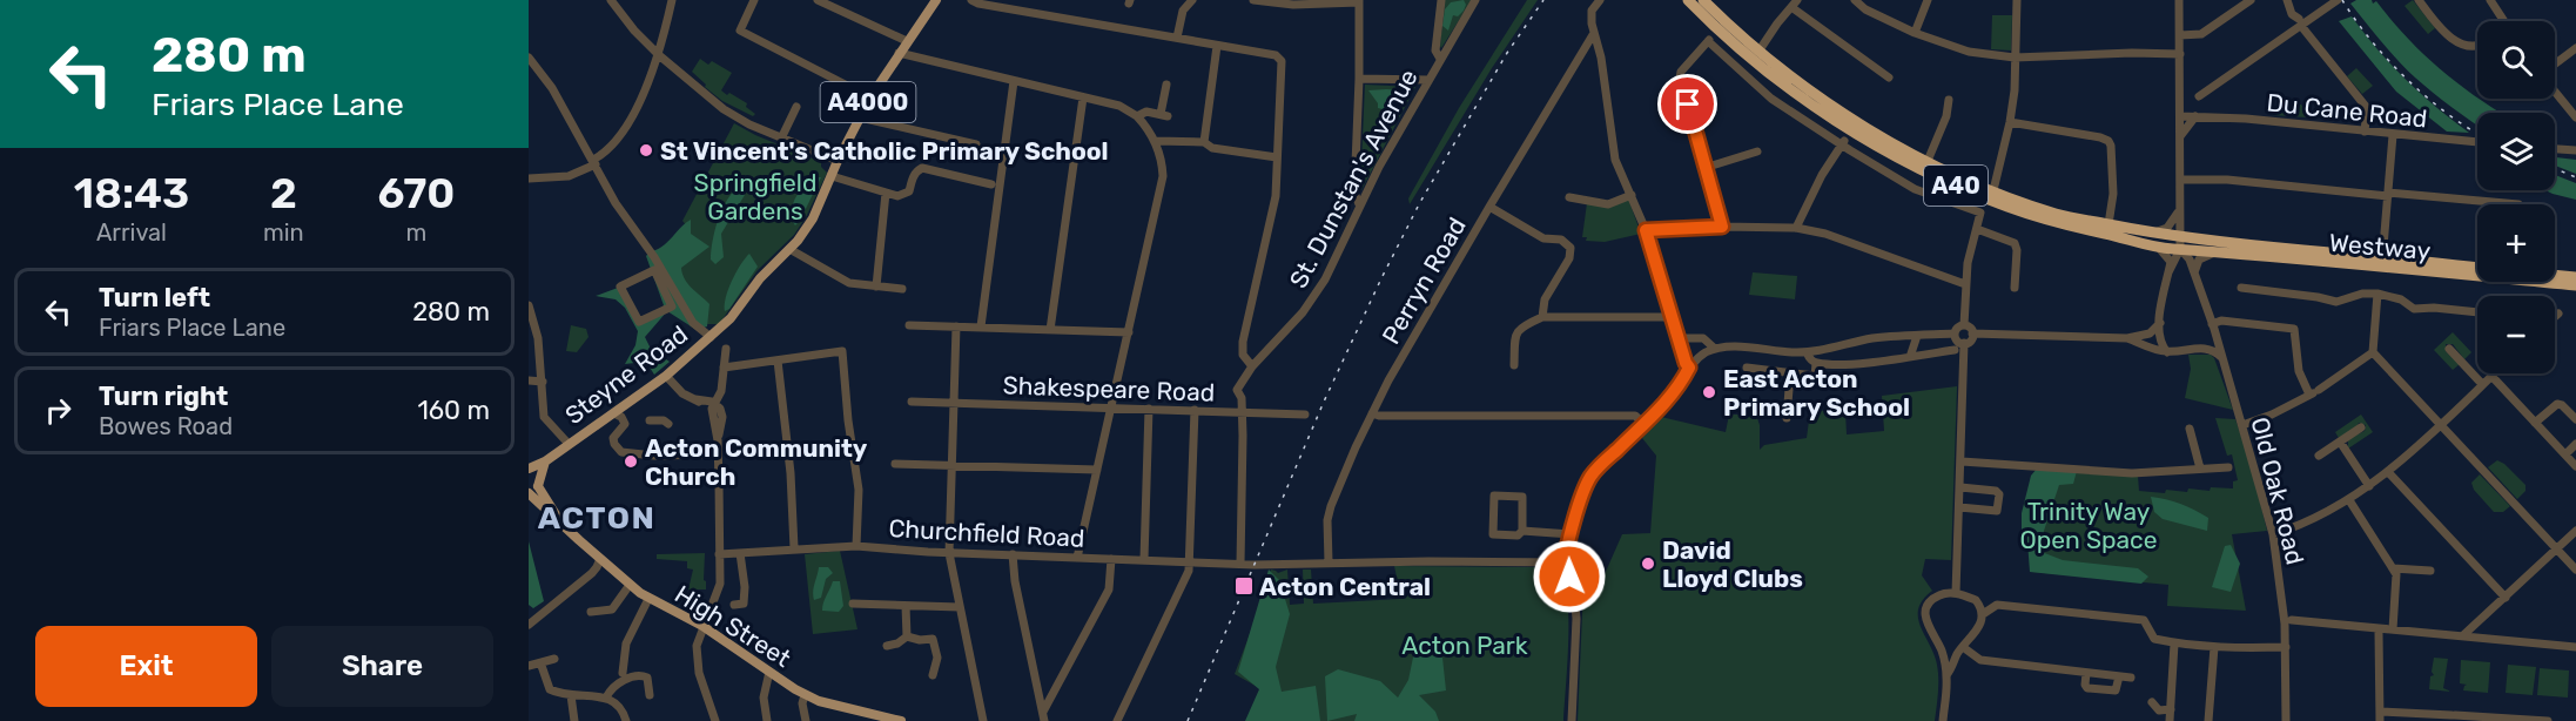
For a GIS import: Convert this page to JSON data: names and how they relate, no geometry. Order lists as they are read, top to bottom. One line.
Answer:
{"streets":{"highway":["A40","Westway"],"main road":["A4000","Steyne Road","High Street"],"street":["Du Cane Road","St. Dunstan's Avenue","Perryn Road","Shakespeare Road","Old Oak Road","Churchfield Road"]},"crossings":[["A4000","Steyne Road"],["St. Dunstan's Avenue","Shakespeare Road"],["A40","Westway"],["A40","Old Oak Road"],["Westway","Old Oak Road"],["Perryn Road","Churchfield Road"],["Steyne Road","High Street"]],"districts":["ACTON"],"parks":["Springfield Gardens","Trinity Way Open Space","Acton Park"],"places":{"other":["St Vincent's Catholic Primary School","East Acton Primary School","Acton Community Church","David Lloyd Clubs"],"transit":["Acton Central"]},"page":{"turn":["280 m","Friars Place Lane"],"map_buttons":["+","−"],"eta":["18:43","Arrival","2","min","670","m"],"list":[{"name":"Turn left","note":"Friars Place Lane","value":"280 m"},{"name":"Turn right","note":"Bowes Road","value":"160 m"}],"buttons":["Exit","Share"]}}
